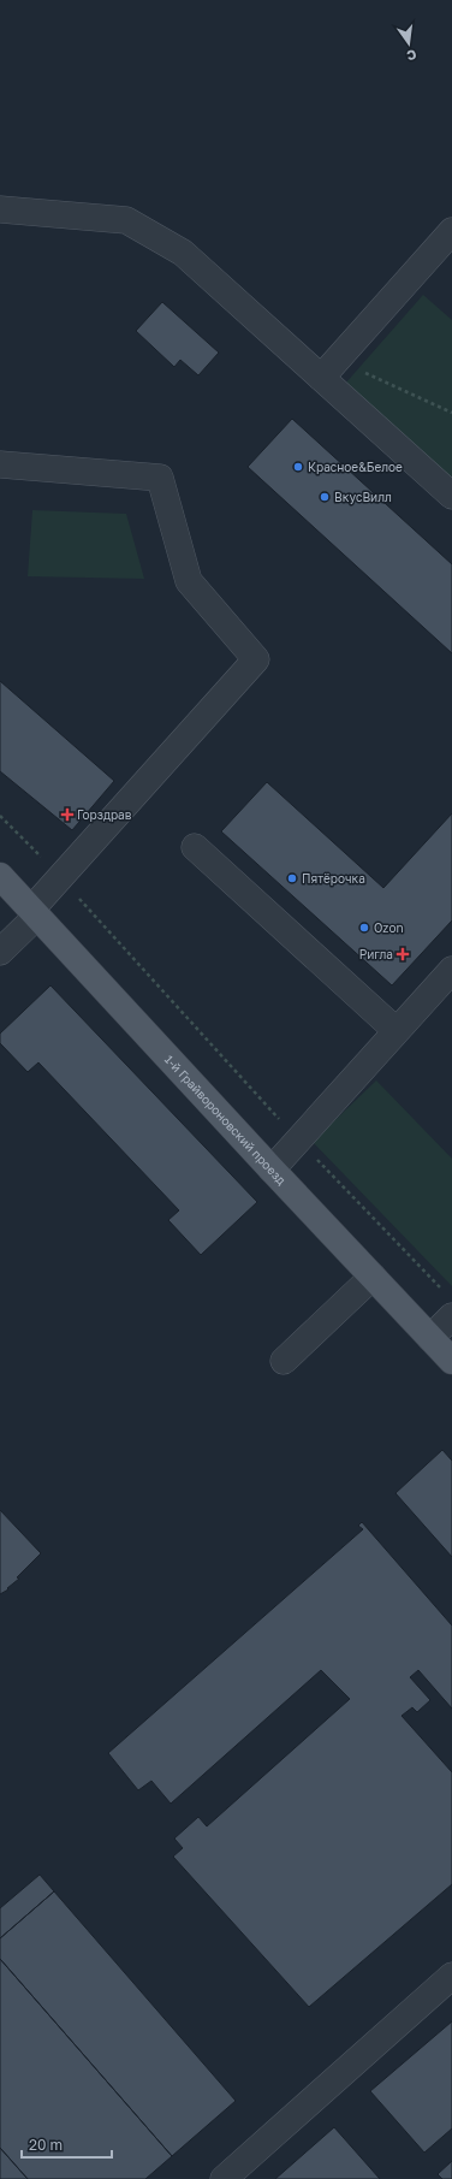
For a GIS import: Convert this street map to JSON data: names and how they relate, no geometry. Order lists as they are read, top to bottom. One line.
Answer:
{"streets":{"main road":["1-й Грайвороновский проезд"]},"places":{"other":["Красное&Белое","ВкусВилл","Пятёрочка","Ozon"],"health":["Горздрав","Ригла"]},"scale_bar":"20 m","north":"bottom"}
